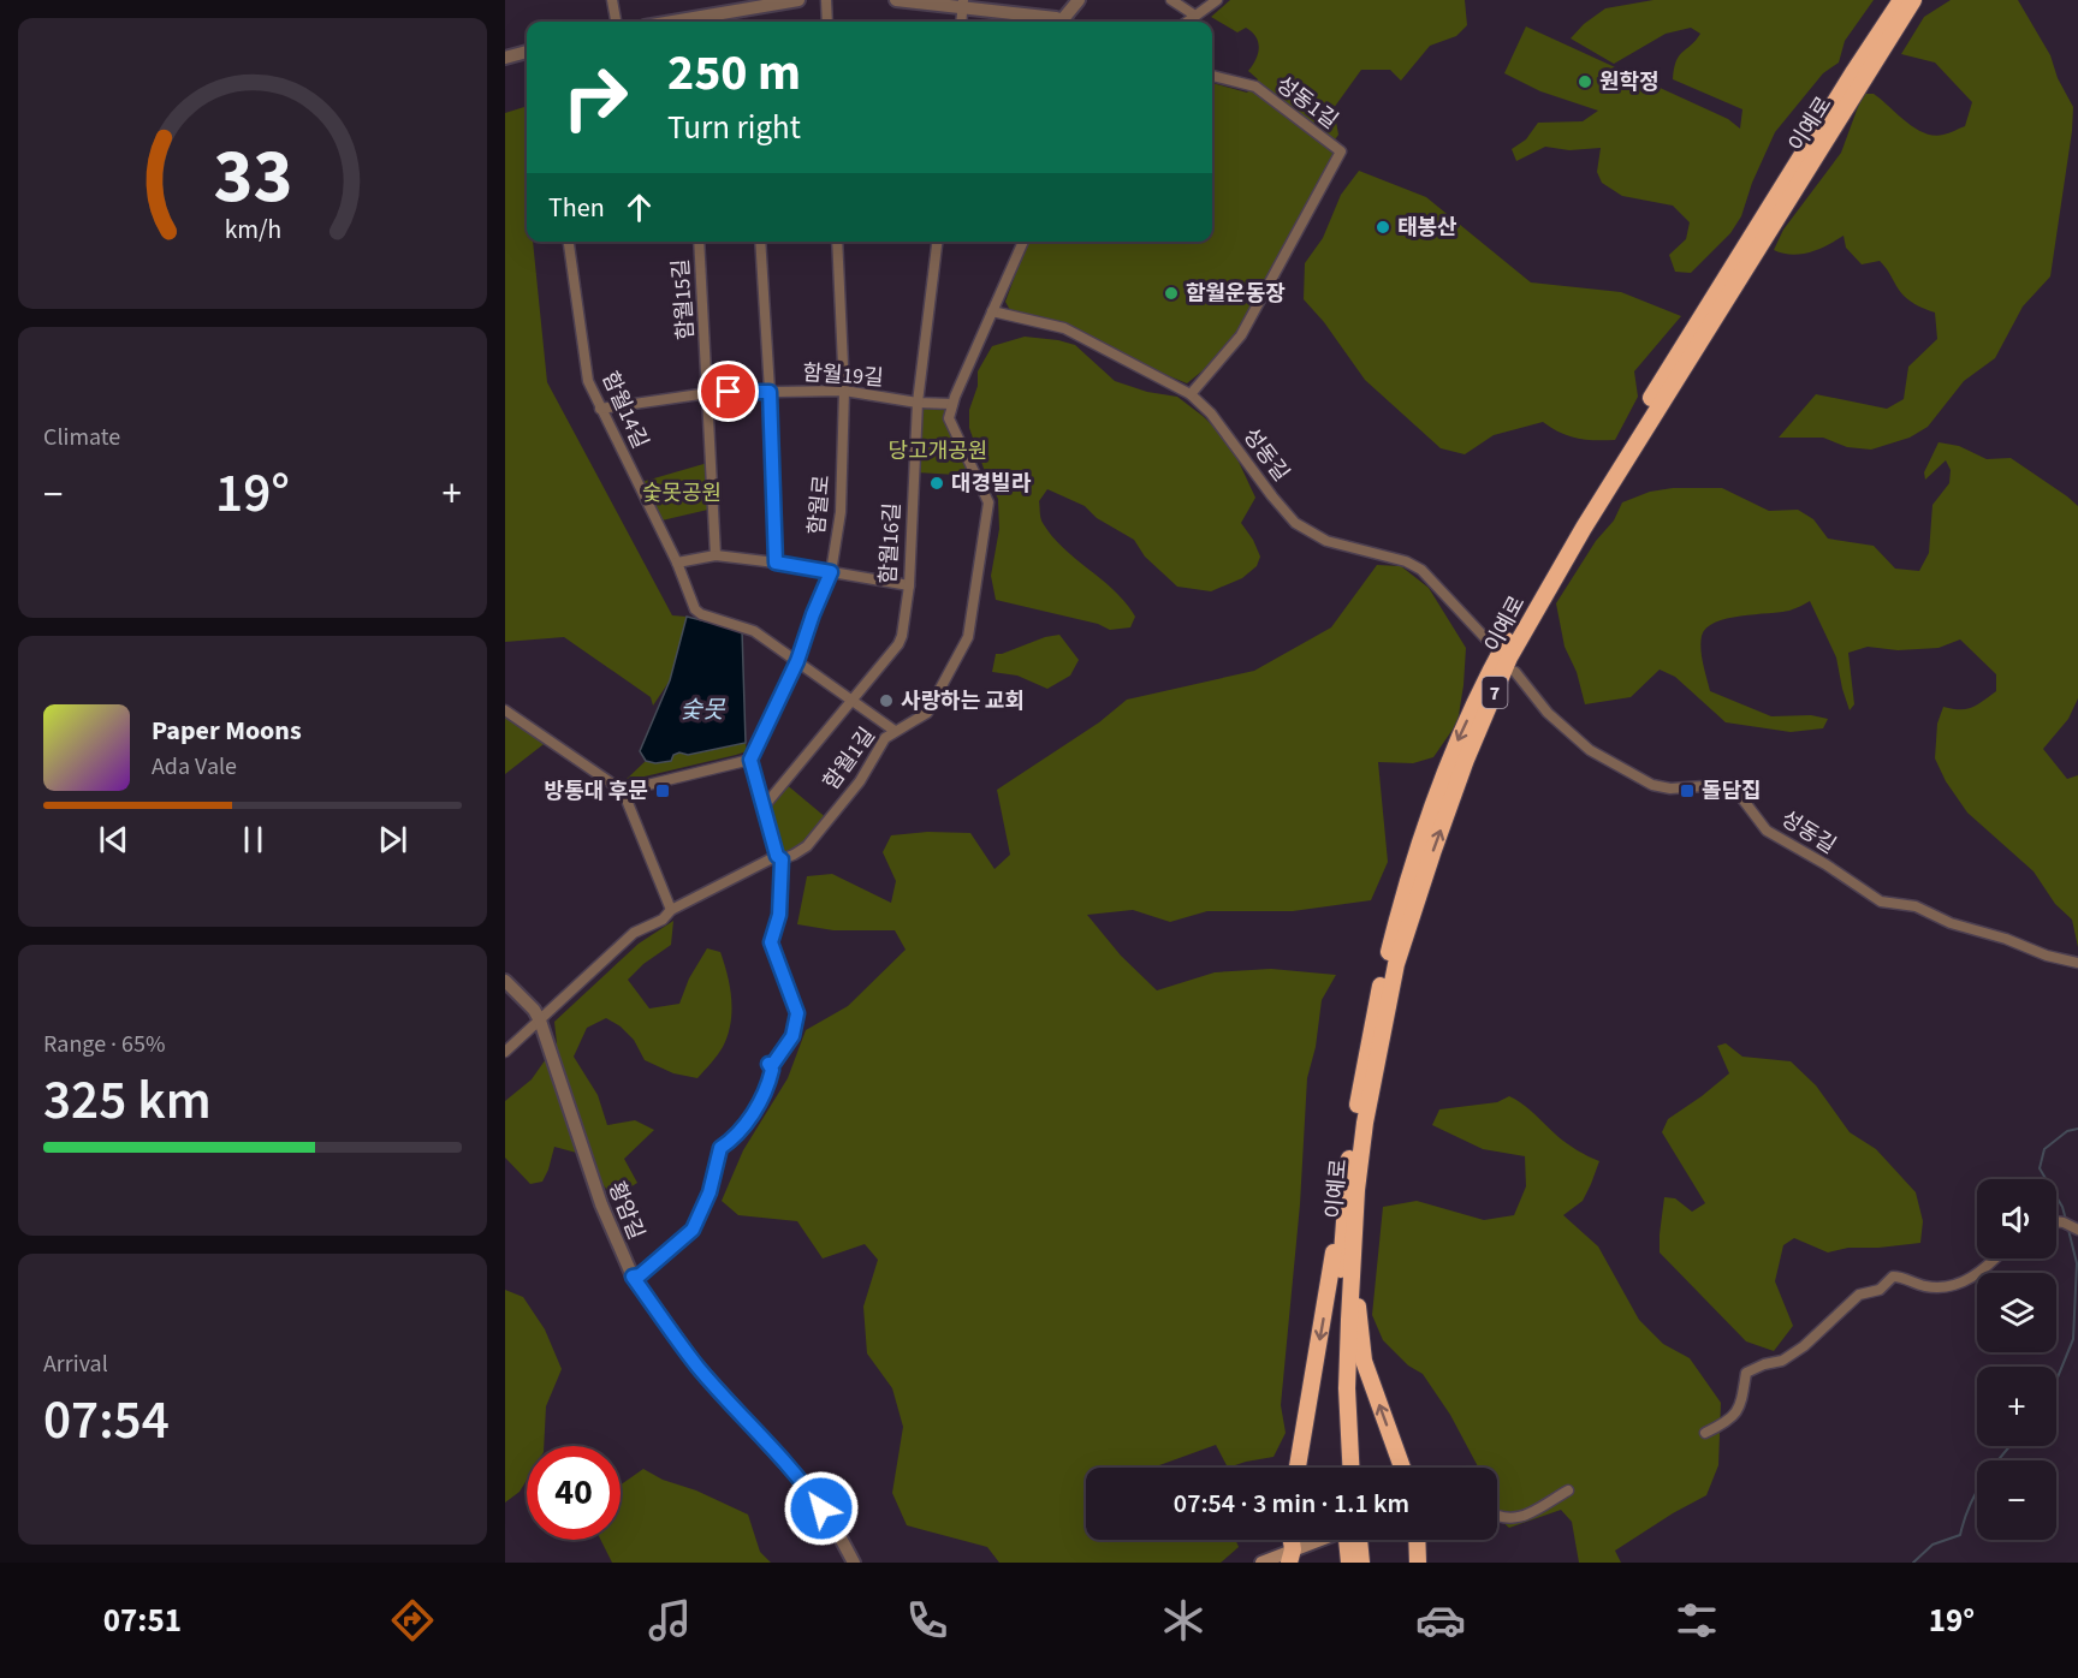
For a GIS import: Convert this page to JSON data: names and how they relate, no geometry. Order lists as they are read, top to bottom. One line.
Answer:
{"streets":{"highway":["이예로","7"],"street":["성동1길","함월15길","함월19길","함월14길","성동길","함월로","함월16길","함월1길","황암길"]},"crossings":[["성동1길","성동길"],["함월15길","함월19길"],["함월19길","함월14길"],["함월19길","함월로"],["함월19길","함월16길"],["함월19길","함월1길"],["함월14길","함월로"],["함월14길","함월16길"],["함월14길","함월1길"],["함월1길","황암길"]],"water":["숯못"],"parks":["당고개공원","숯못공원"],"places":{"other":["원학정","태봉산","함월운동장","대경빌라","사랑하는 교회"],"transit":["방통대 후문","돌담집"]},"page":{"turn":["250 m","Turn right"],"then":"Then","tile":["Climate",["Range · 65%","325 km"],["Arrival","07:54"]],"heat":["−","19°","+"],"song":["Paper Moons","Ada Vale"],"map_buttons":["+","−"],"limit":"40","trip":"07:54 · 3 min · 1.1 km","tabs":["07:51","19°"],"gauge":["33","km/h"]}}
